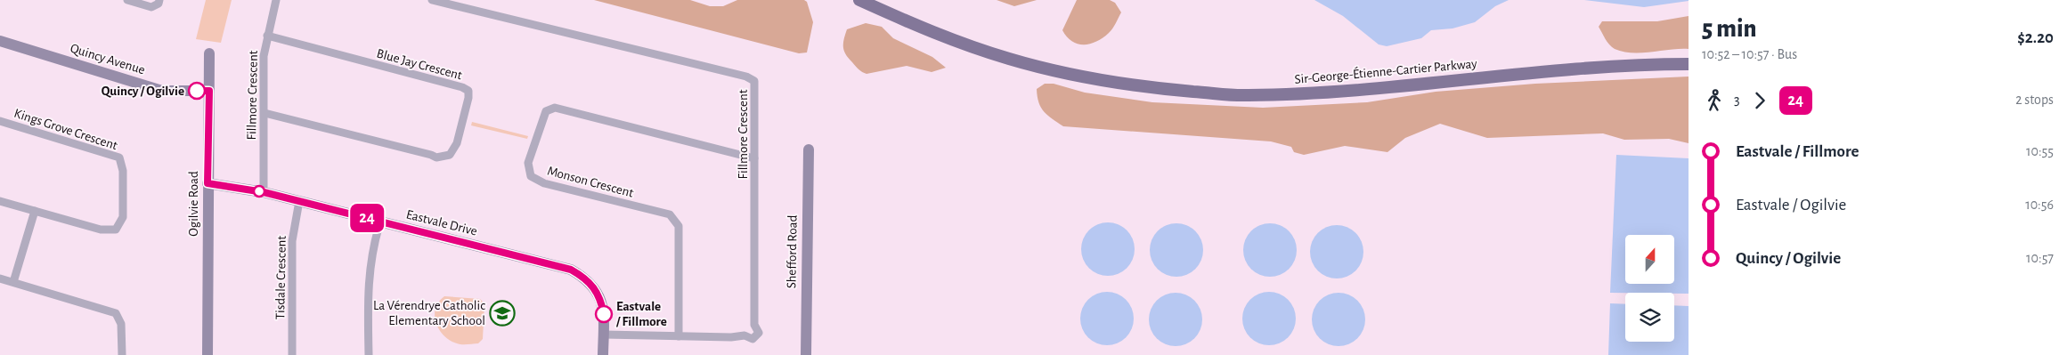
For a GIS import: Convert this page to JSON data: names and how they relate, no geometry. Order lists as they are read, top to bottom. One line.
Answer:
{"streets":{"main road":["Sir-George-Étienne-Cartier Parkway"],"street":["Quincy Avenue","Blue Jay Crescent","Fillmore Crescent","Kings Grove Crescent","Monson Crescent","Ogilvie Road","Eastvale Drive","Shefford Road","Tisdale Crescent"]},"crossings":[["Quincy Avenue","Ogilvie Road"],["Blue Jay Crescent","Fillmore Crescent"],["Fillmore Crescent","Monson Crescent"],["Fillmore Crescent","Eastvale Drive"],["Ogilvie Road","Eastvale Drive"],["Eastvale Drive","Tisdale Crescent"]],"places":{"other":["Quincy / Ogilvie","Eastvale / Fillmore"],"school or university":["La Vérendrye Catholic Elementary School"]},"lines":["bus line 24"],"north":"top","page":{"on_map":"24","heading":["5 min","10:52 – 10:57 · Bus","$2.20"],"legs":["3","24","2 stops"],"list":[{"name":"Eastvale / Fillmore","value":"10:55"},{"name":"Eastvale / Ogilvie","value":"10:56"},{"name":"Quincy / Ogilvie","value":"10:57"}]}}
